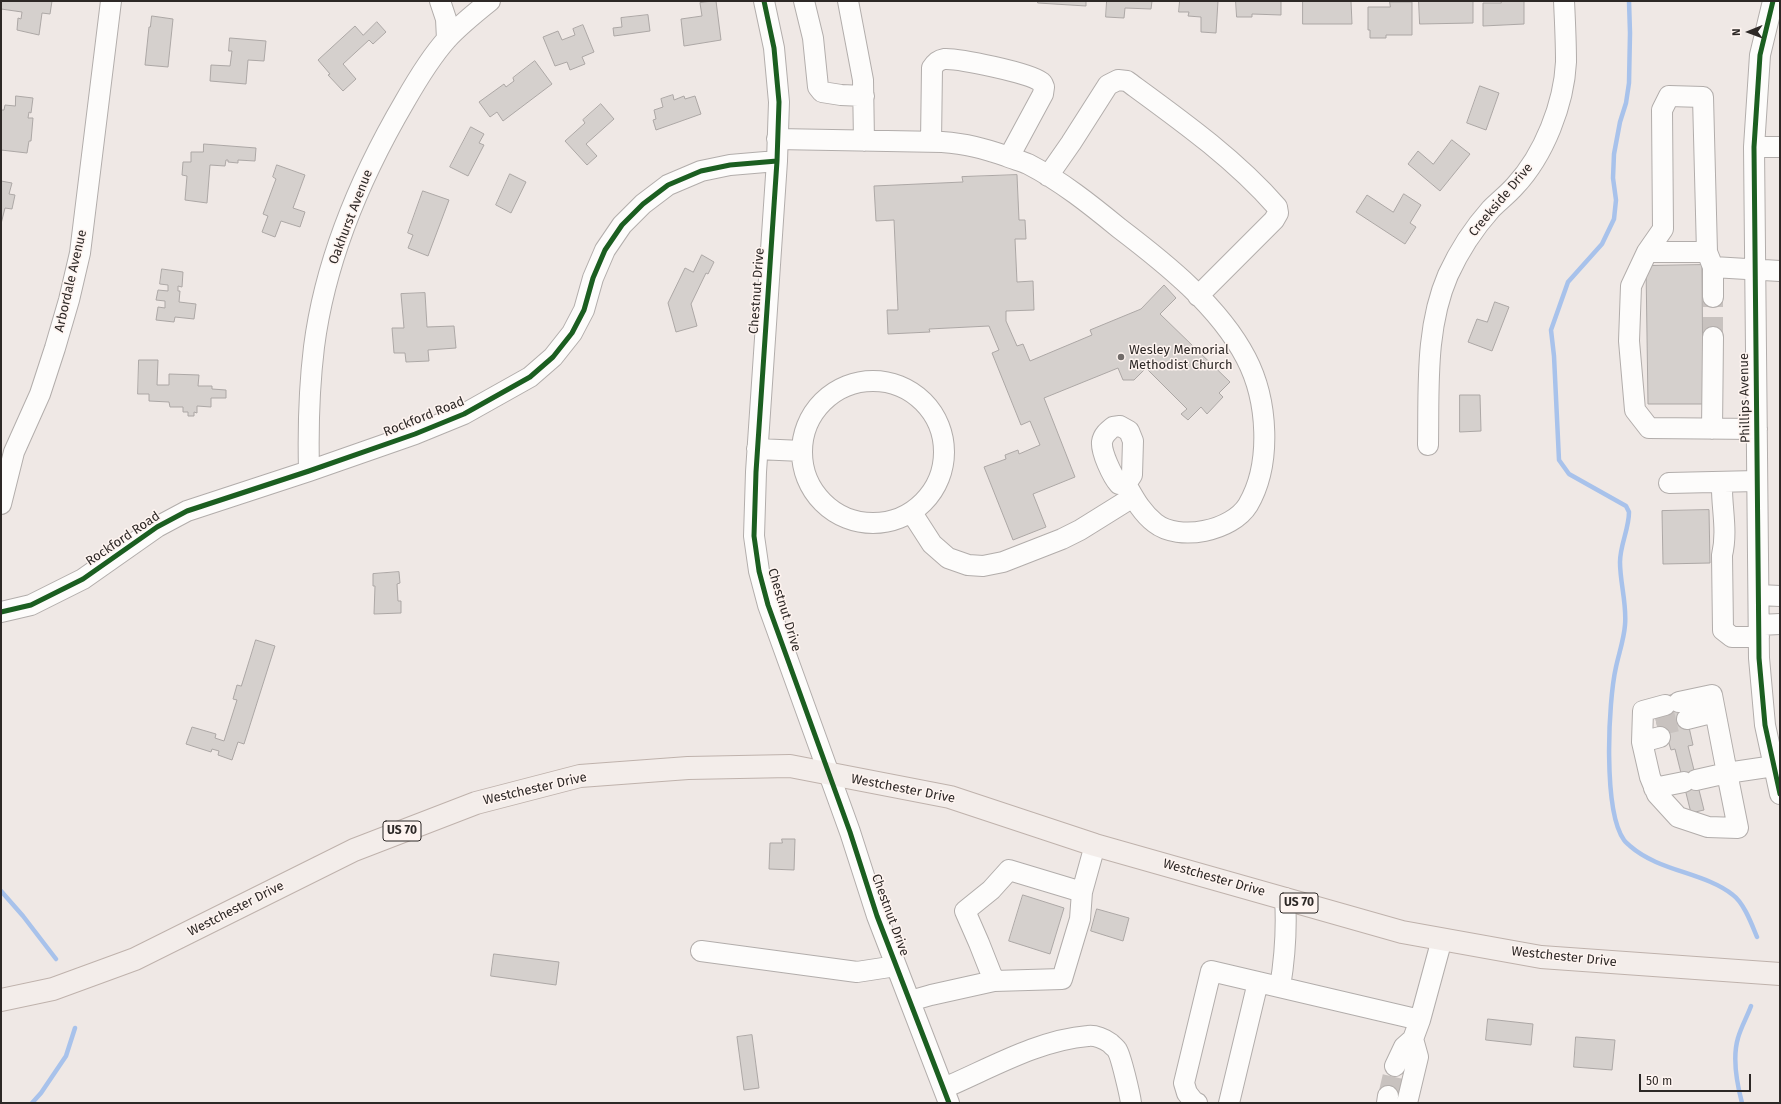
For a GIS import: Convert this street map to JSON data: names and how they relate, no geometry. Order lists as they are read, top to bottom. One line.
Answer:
{"streets":{"main road":["Westchester Drive","US 70"],"street":["Creekside Drive","Oakhurst Avenue","Arbordale Avenue","Chestnut Drive","Phillips Avenue","Rockford Road"]},"crossings":[["Oakhurst Avenue","Rockford Road"],["Chestnut Drive","Rockford Road"],["Chestnut Drive","Westchester Drive"]],"places":["Wesley Memorial Methodist Church"],"scale_bar":"50 m","north":"left"}
